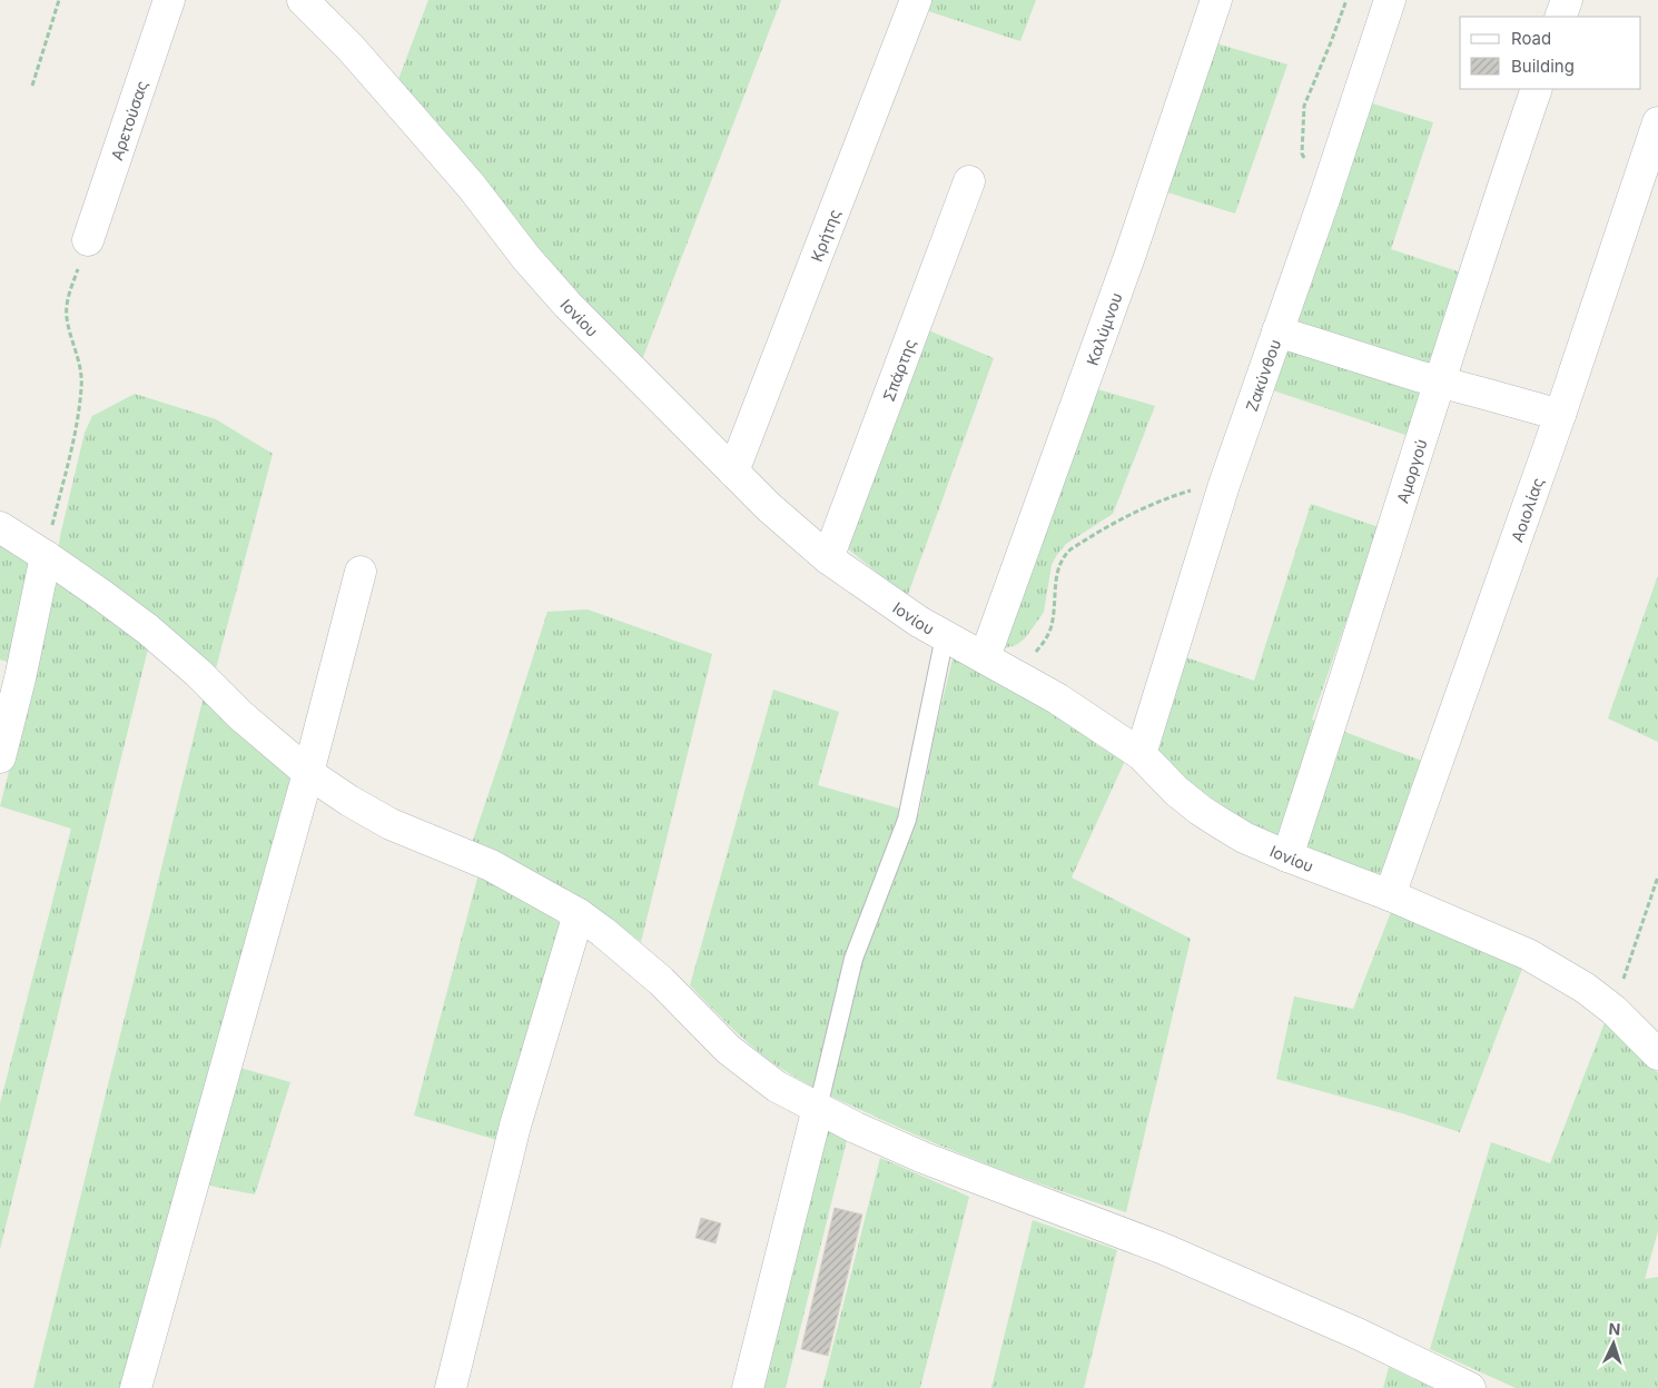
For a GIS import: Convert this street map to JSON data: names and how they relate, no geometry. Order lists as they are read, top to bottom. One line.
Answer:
{"streets":{"street":["Αρετούσας","Κρήτης","Ιονίου","Καλύμνου","Σπάρτης","Ζακύνθου","Αμοργού","Αοιολίας"]},"crossings":[["Κρήτης","Ιονίου"],["Ιονίου","Καλύμνου"],["Ιονίου","Σπάρτης"],["Ιονίου","Ζακύνθου"],["Ιονίου","Αμοργού"],["Ιονίου","Αοιολίας"]],"legend":["Road","Building"],"north":"top"}
